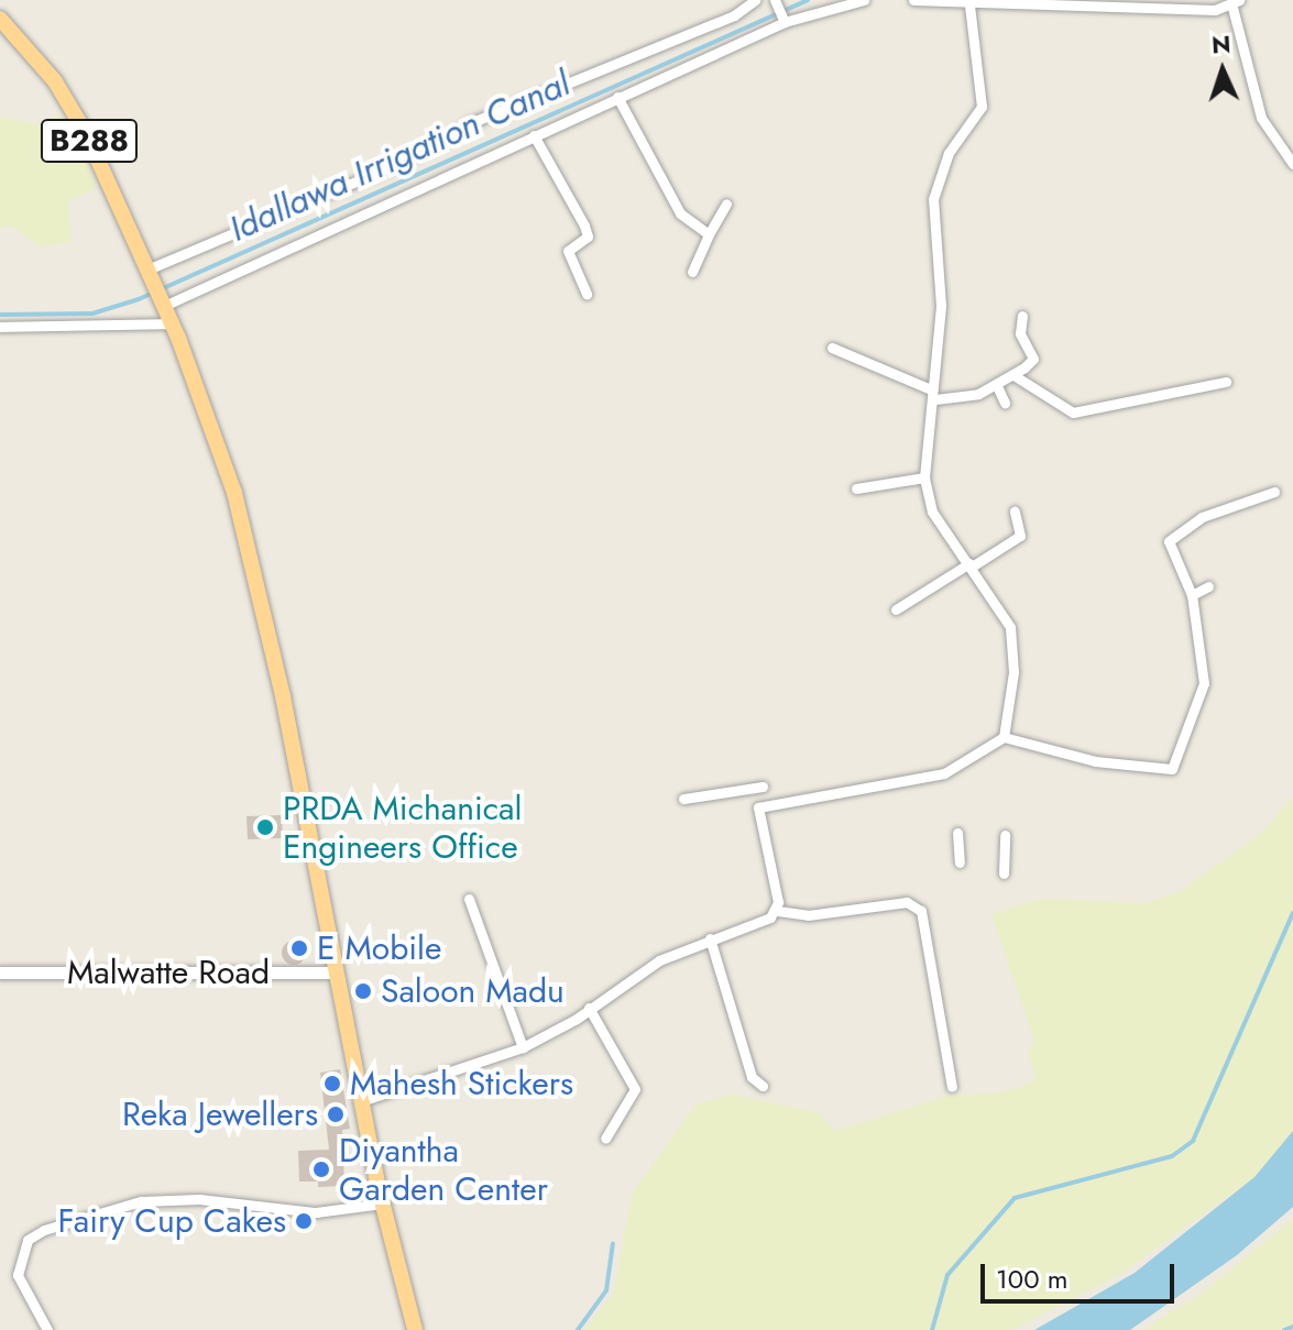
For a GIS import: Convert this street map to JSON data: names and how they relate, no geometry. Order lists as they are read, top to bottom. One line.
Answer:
{"streets":{"main road":["B288"],"street":["Malwatte Road"]},"crossings":[["B288","Malwatte Road"]],"water":["Idallawa Irrigation Canal"],"places":["PRDA Michanical Engineers Office","E Mobile","Saloon Madu","Mahesh Stickers","Reka Jewellers","Diyantha Garden Center","Fairy Cup Cakes"],"scale_bar":"100 m","north":"top"}
